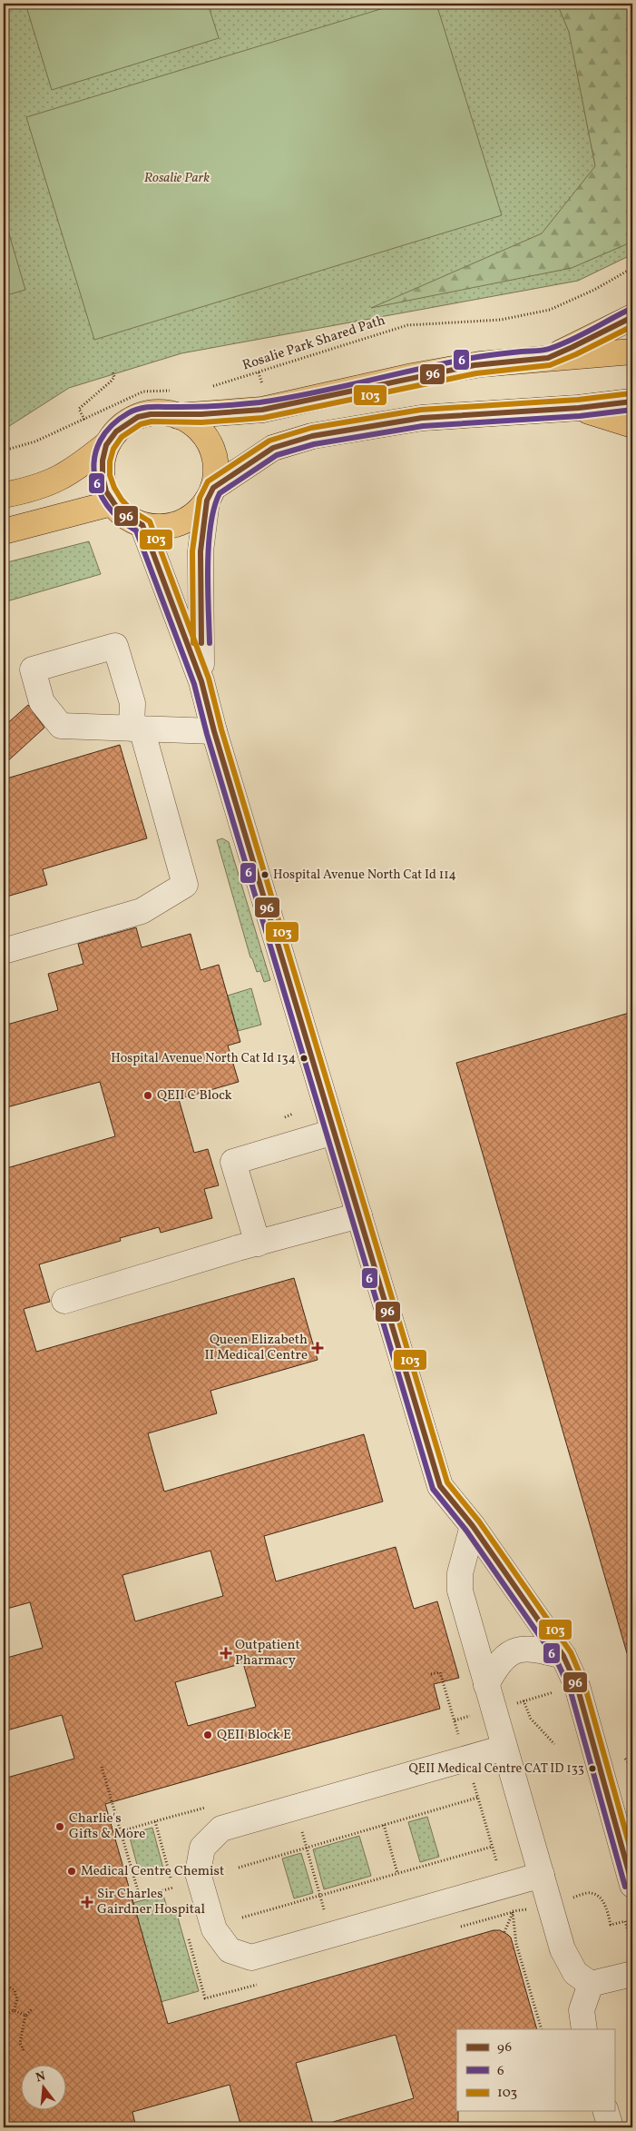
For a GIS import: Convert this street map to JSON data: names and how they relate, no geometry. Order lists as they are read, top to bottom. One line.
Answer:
{"streets":{"path":["Rosalie Park Shared Path"]},"parks":["Rosalie Park"],"places":{"other":["Hospital Avenue North Cat Id 114","Hospital Avenue North Cat Id 134","QEII C Block","QEII Block E","QEII Medical Centre CAT ID 133","Charlie's Gifts & More","Medical Centre Chemist"],"health":["Queen Elizabeth II Medical Centre","Outpatient Pharmacy","Sir Charles Gairdner Hospital"]},"lines":["transit line 6","transit line 96","transit line 103"],"legend":["96","6","103"],"north":"top"}
